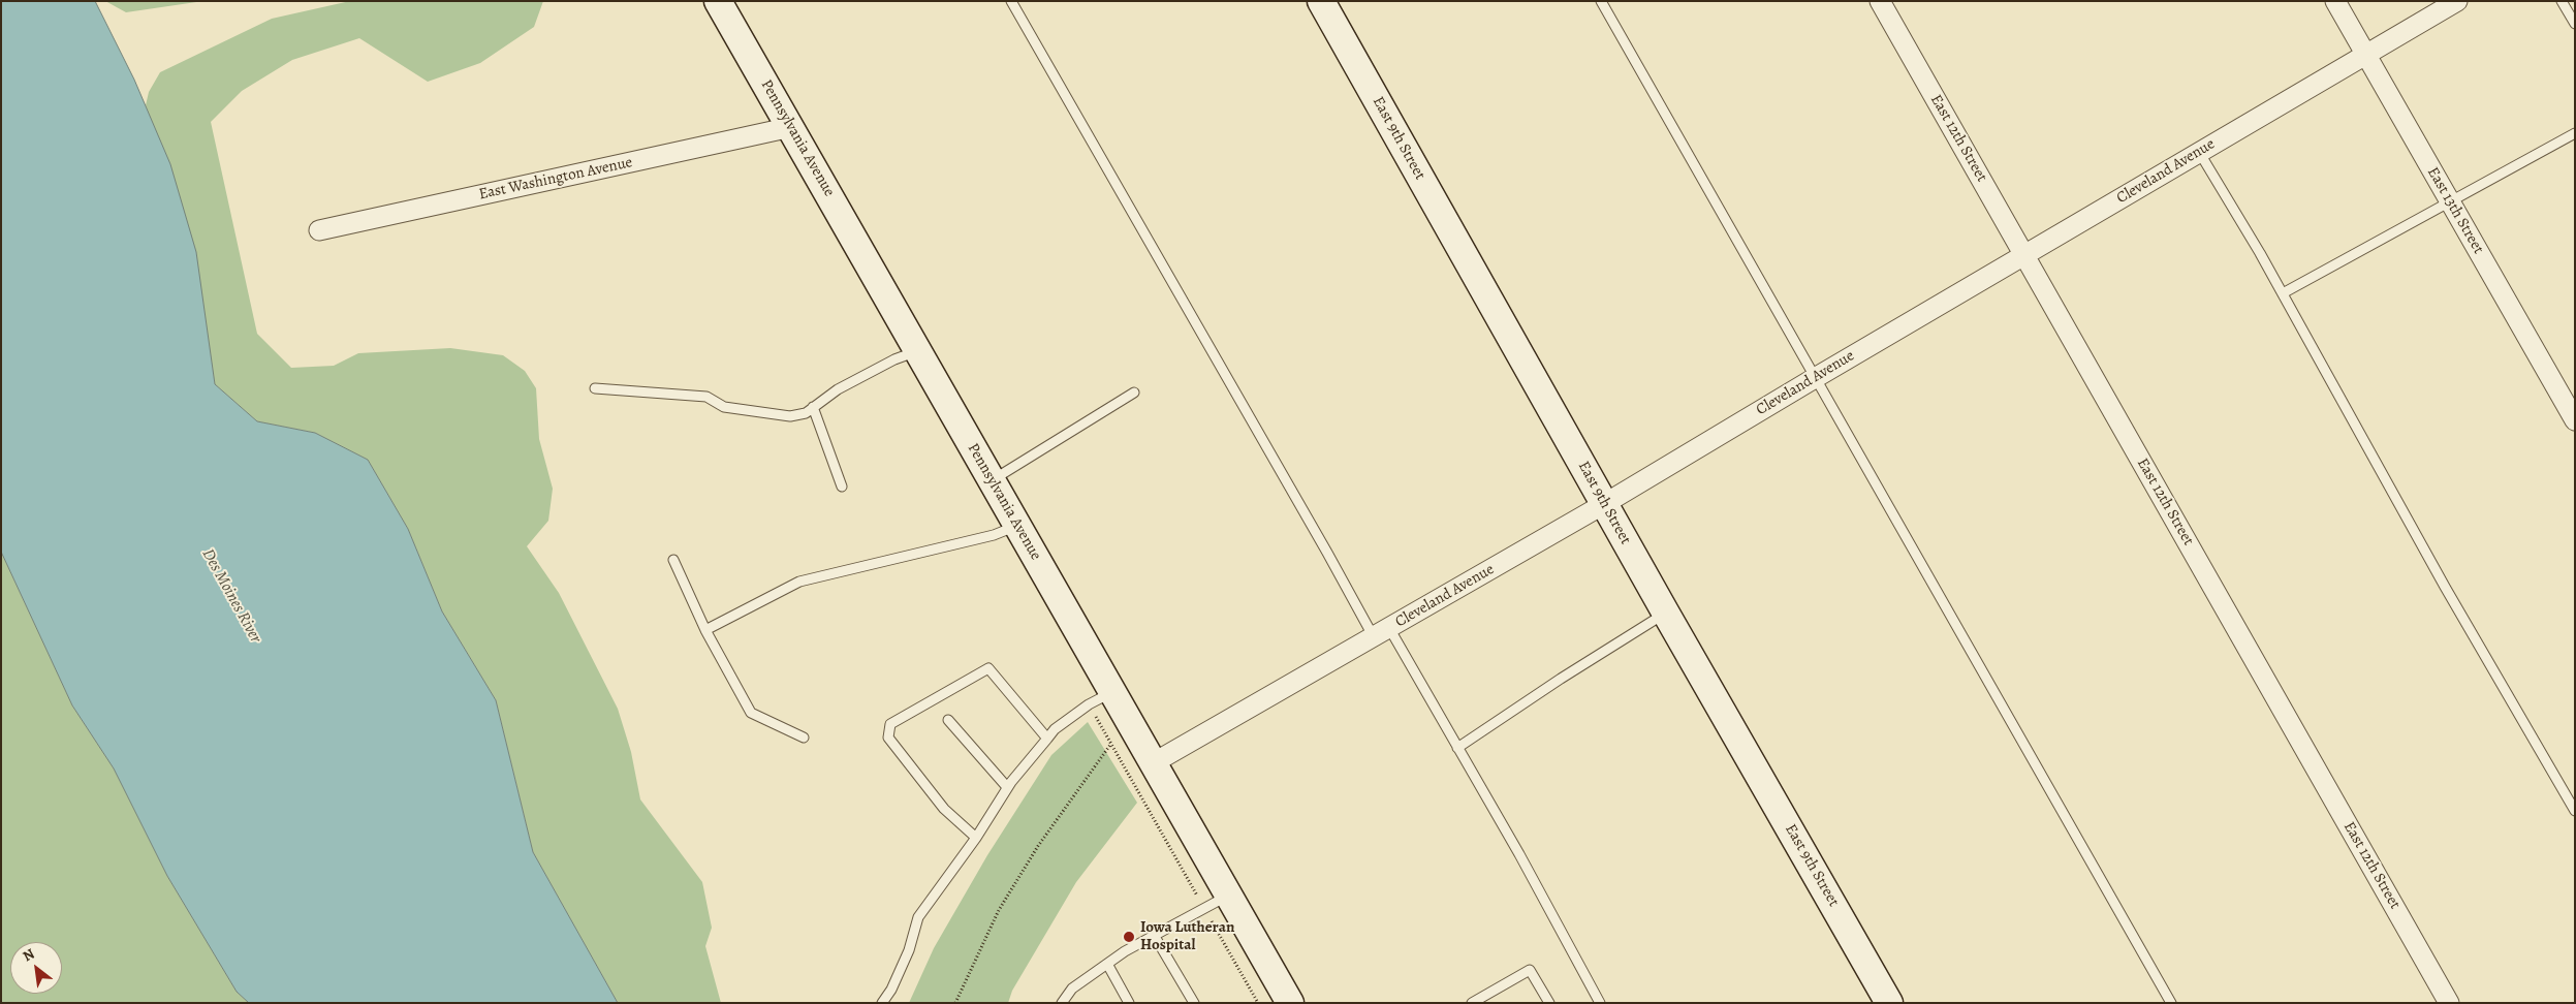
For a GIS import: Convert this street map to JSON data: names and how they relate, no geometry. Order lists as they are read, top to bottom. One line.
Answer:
{"streets":{"street":["Pennsylvania Avenue","East 9th Street","East 12th Street","Cleveland Avenue","East Washington Avenue","East 13th Street"]},"crossings":[["Pennsylvania Avenue","Cleveland Avenue"],["Pennsylvania Avenue","East Washington Avenue"],["East 9th Street","Cleveland Avenue"],["East 12th Street","Cleveland Avenue"],["Cleveland Avenue","East 13th Street"]],"water":["Des Moines River"],"places":["Iowa Lutheran Hospital"],"north":"top left"}
